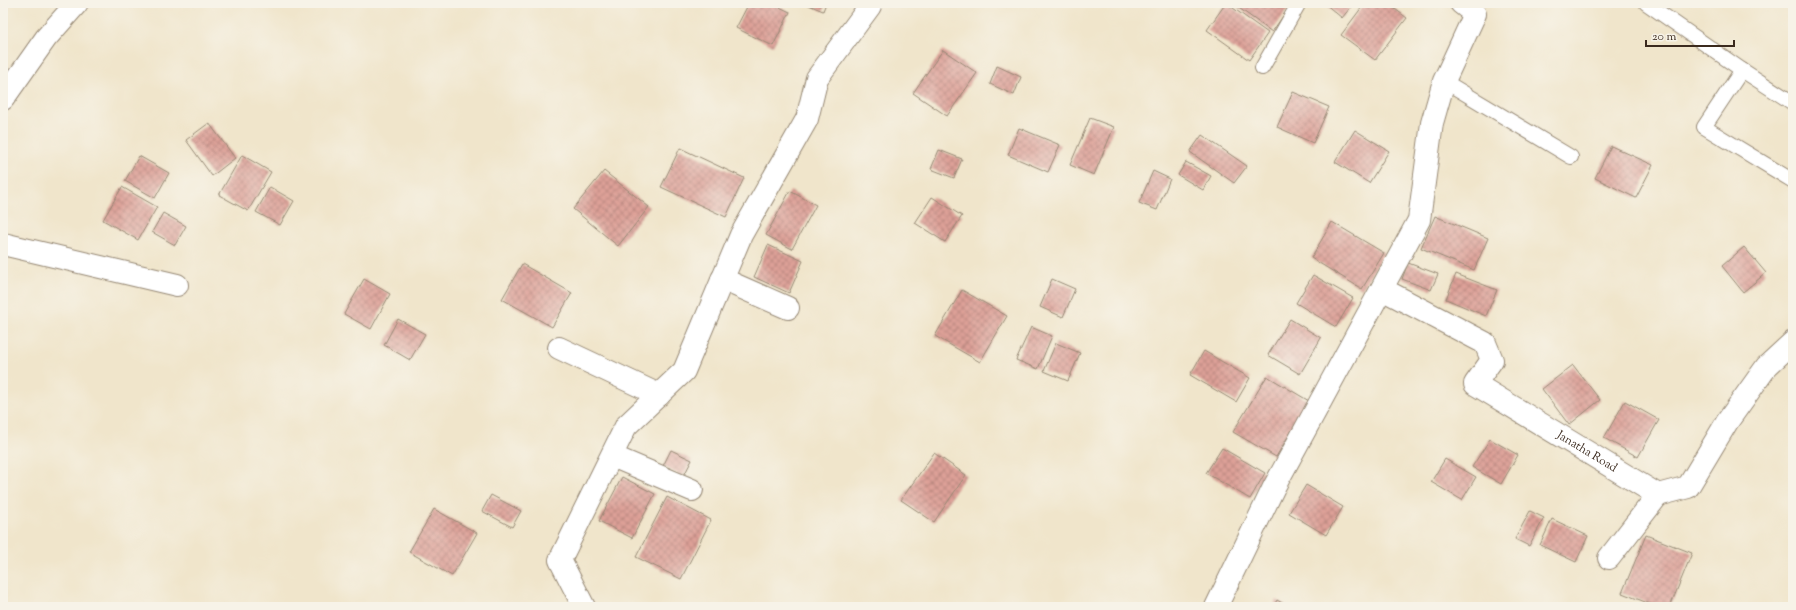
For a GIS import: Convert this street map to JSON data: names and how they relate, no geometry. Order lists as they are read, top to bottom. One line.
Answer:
{"streets":{"street":["Janatha Road"]},"scale_bar":"20 m"}
